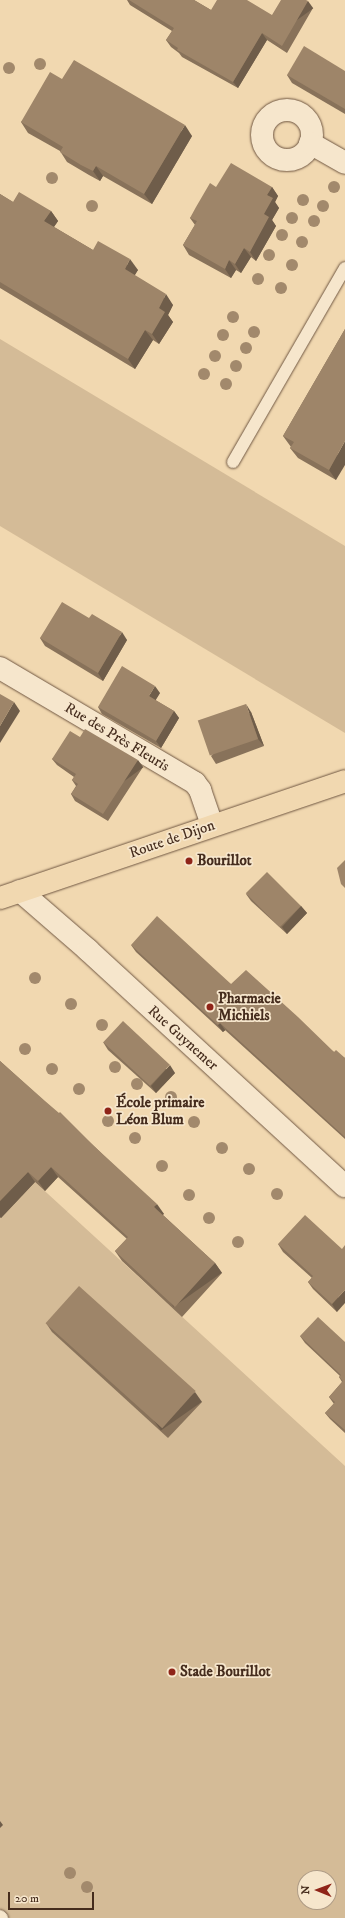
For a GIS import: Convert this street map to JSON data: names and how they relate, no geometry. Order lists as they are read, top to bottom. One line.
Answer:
{"streets":{"main road":["Route de Dijon"],"street":["Rue des Près Fleuris","Rue Guynemer"]},"crossings":[["Rue des Près Fleuris","Route de Dijon"],["Route de Dijon","Rue Guynemer"]],"places":["Bourillot","Pharmacie Michiels","École primaire Léon Blum","Stade Bourillot"],"scale_bar":"20 m","north":"left"}
